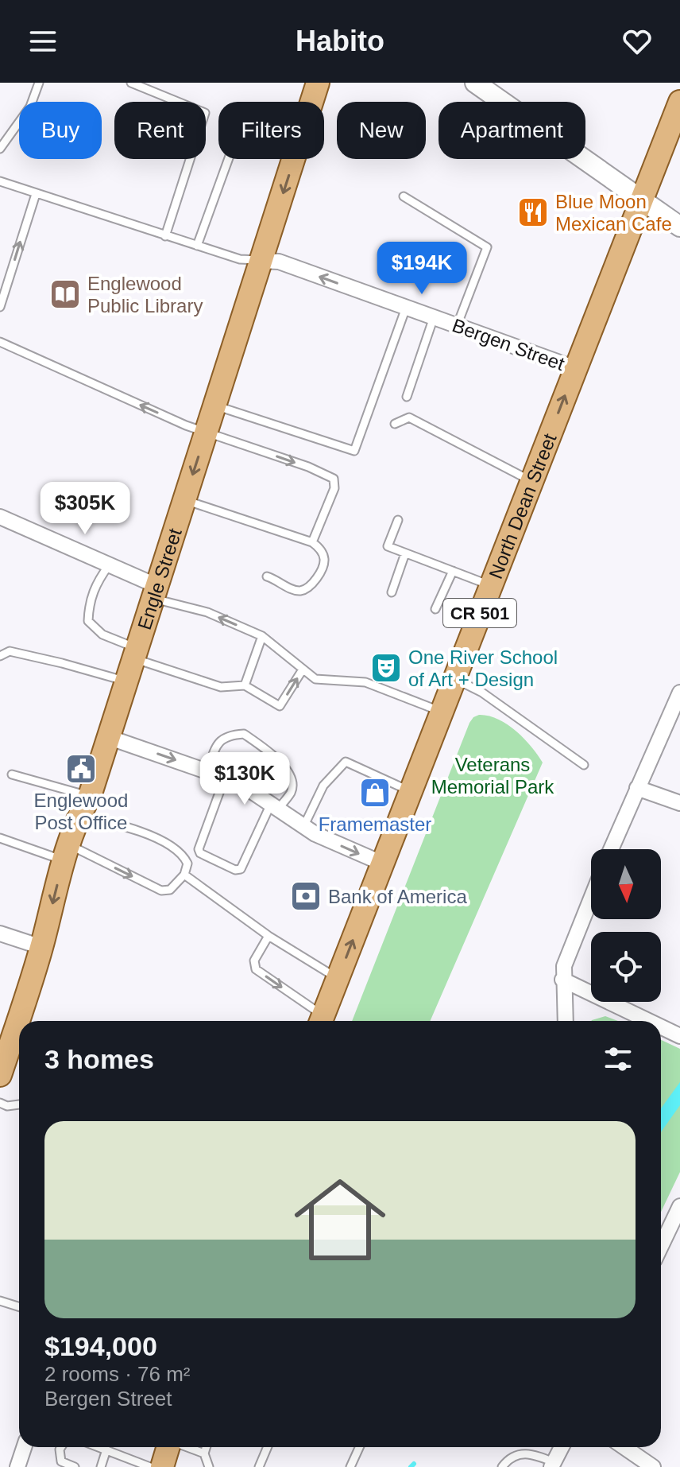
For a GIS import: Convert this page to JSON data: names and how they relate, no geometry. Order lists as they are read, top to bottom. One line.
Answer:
{"streets":{"main road":["North Dean Street","Engle Street","CR 501"],"street":["Bergen Street"]},"crossings":[["Bergen Street","North Dean Street"],["Bergen Street","Engle Street"],["North Dean Street","CR 501"]],"one_way":["Bergen Street"],"parks":["Veterans Memorial Park"],"places":{"restaurant":["Blue Moon Mexican Cafe"],"library":["Englewood Public Library"],"theatre":["One River School of Art + Design"],"public building":["Englewood Post Office"],"shop":["Framemaster"],"bank":["Bank of America"]},"north":"bottom","page":{"header":"Habito","chip":["Buy","Rent","Filters","New","Apartment"],"price":["$194K","$305K","$130K"],"heading":"3 homes","list":[{"name":"$194,000","note":"2 rooms · 76 m² · Bergen Street"}]}}
